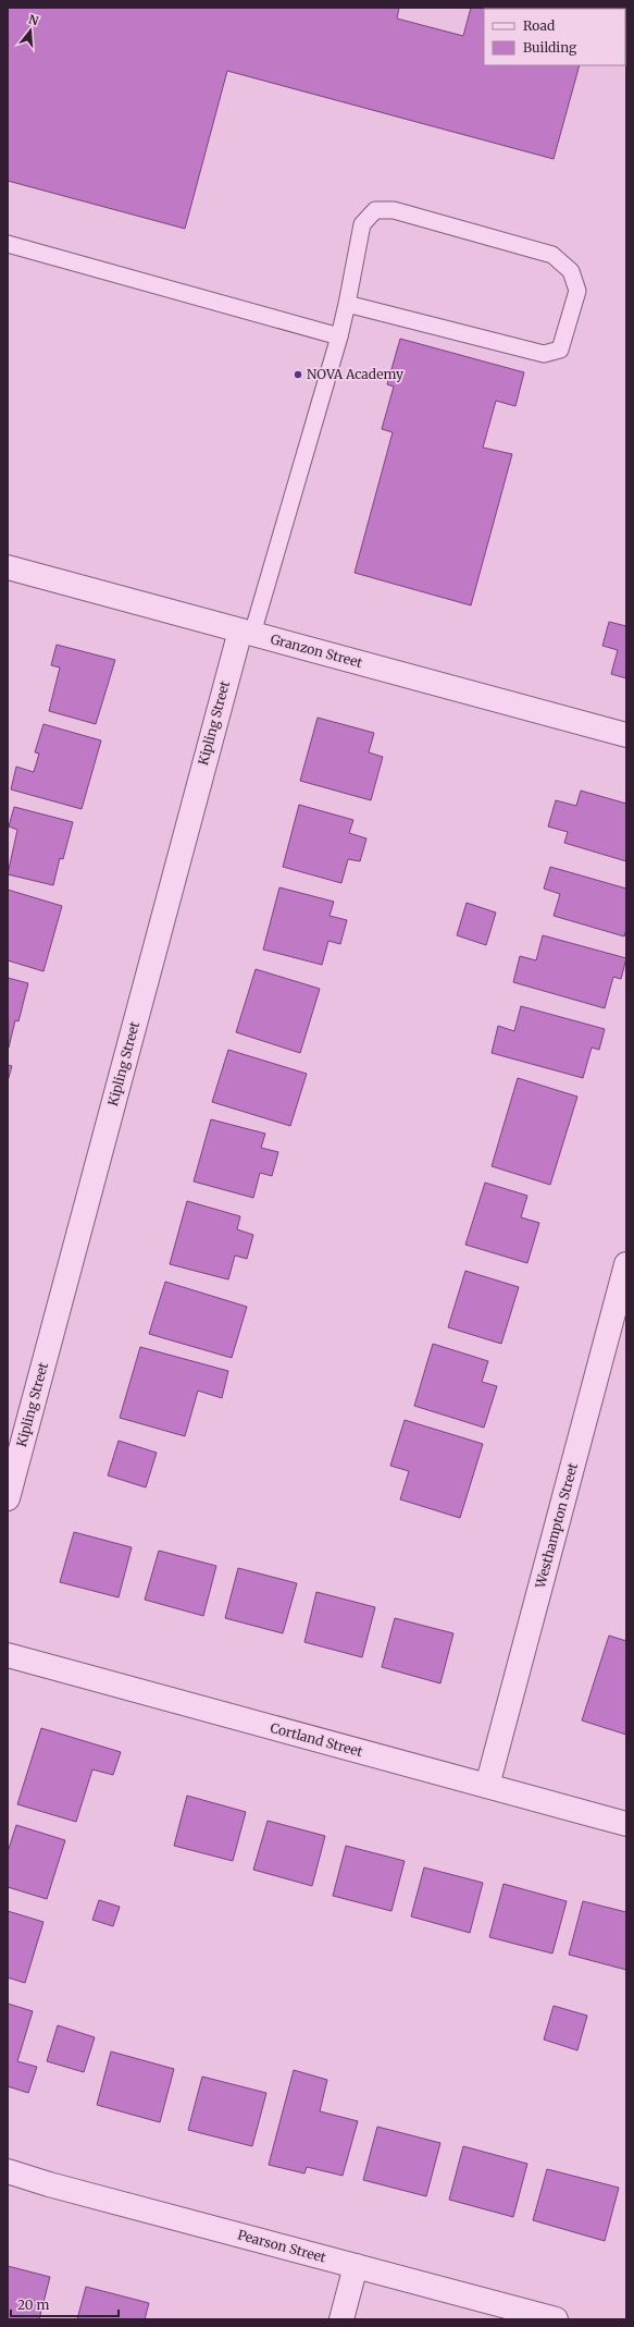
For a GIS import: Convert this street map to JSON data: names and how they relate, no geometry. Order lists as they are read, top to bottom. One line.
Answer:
{"streets":{"street":["Granzon Street","Kipling Street","Westhampton Street","Cortland Street","Pearson Street"]},"crossings":[["Granzon Street","Kipling Street"],["Westhampton Street","Cortland Street"]],"places":["NOVA Academy"],"legend":["Road","Building"],"scale_bar":"20 m","north":"top"}
